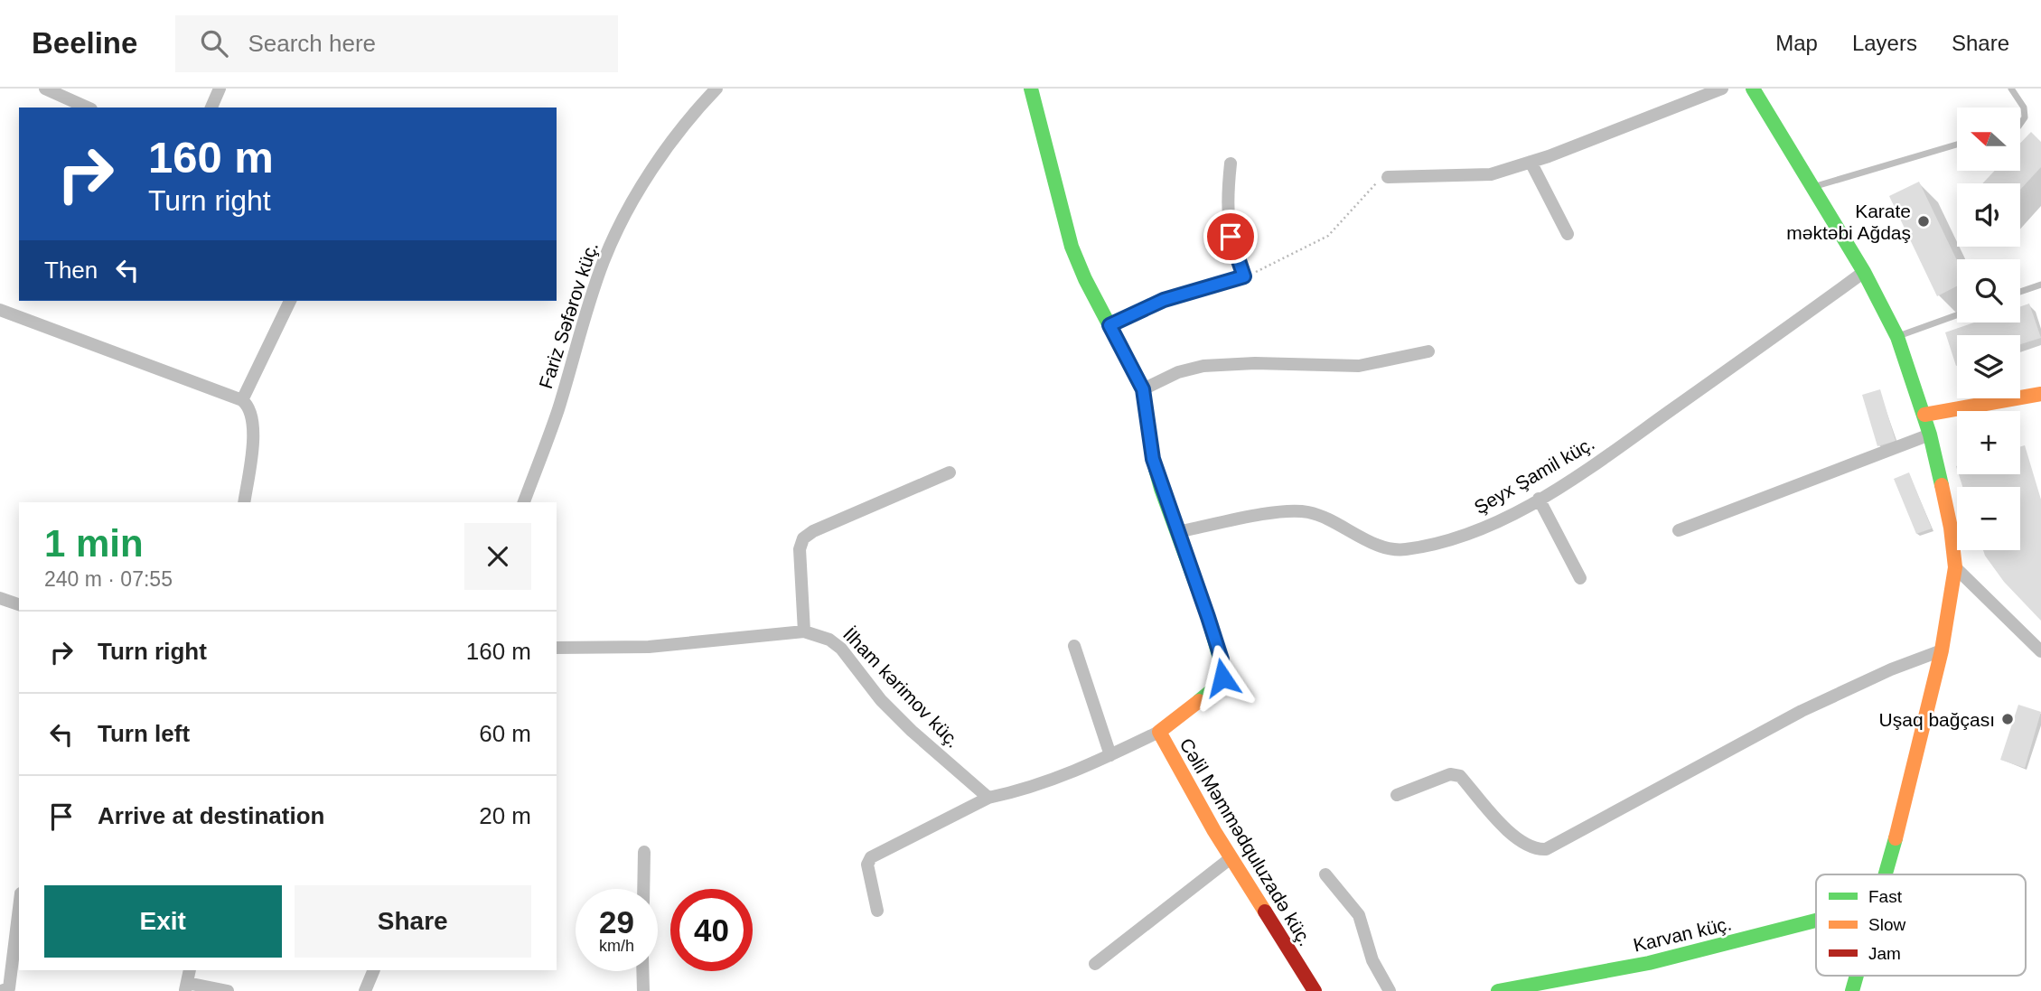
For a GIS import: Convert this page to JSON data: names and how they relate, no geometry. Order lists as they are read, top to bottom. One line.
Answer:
{"streets":{"street":["Fariz Səfərov küç.","Şeyx Şamil küç.","İlham kərimov küç.","Cəlil Məmmədquluzadə küç.","Karvan küç."]},"crossings":[["Şeyx Şamil küç.","Cəlil Məmmədquluzadə küç."]],"places":["Karate məktəbi Ağdaş","Uşaq bağçası"],"legend":["Fast","Slow","Jam"],"north":"left","page":{"header":"Beeline","search":"Search here","nav":["Map","Layers","Share"],"map_buttons":["+","−"],"turn":["160 m","Turn right"],"then":"Then","heading":["1 min","240 m · 07:55"],"list":[{"name":"Turn right","value":"160 m"},{"name":"Turn left","value":"60 m"},{"name":"Arrive at destination","value":"20 m"}],"buttons":["Exit","Share"],"speed":"29 km/h","limit":"40"}}
